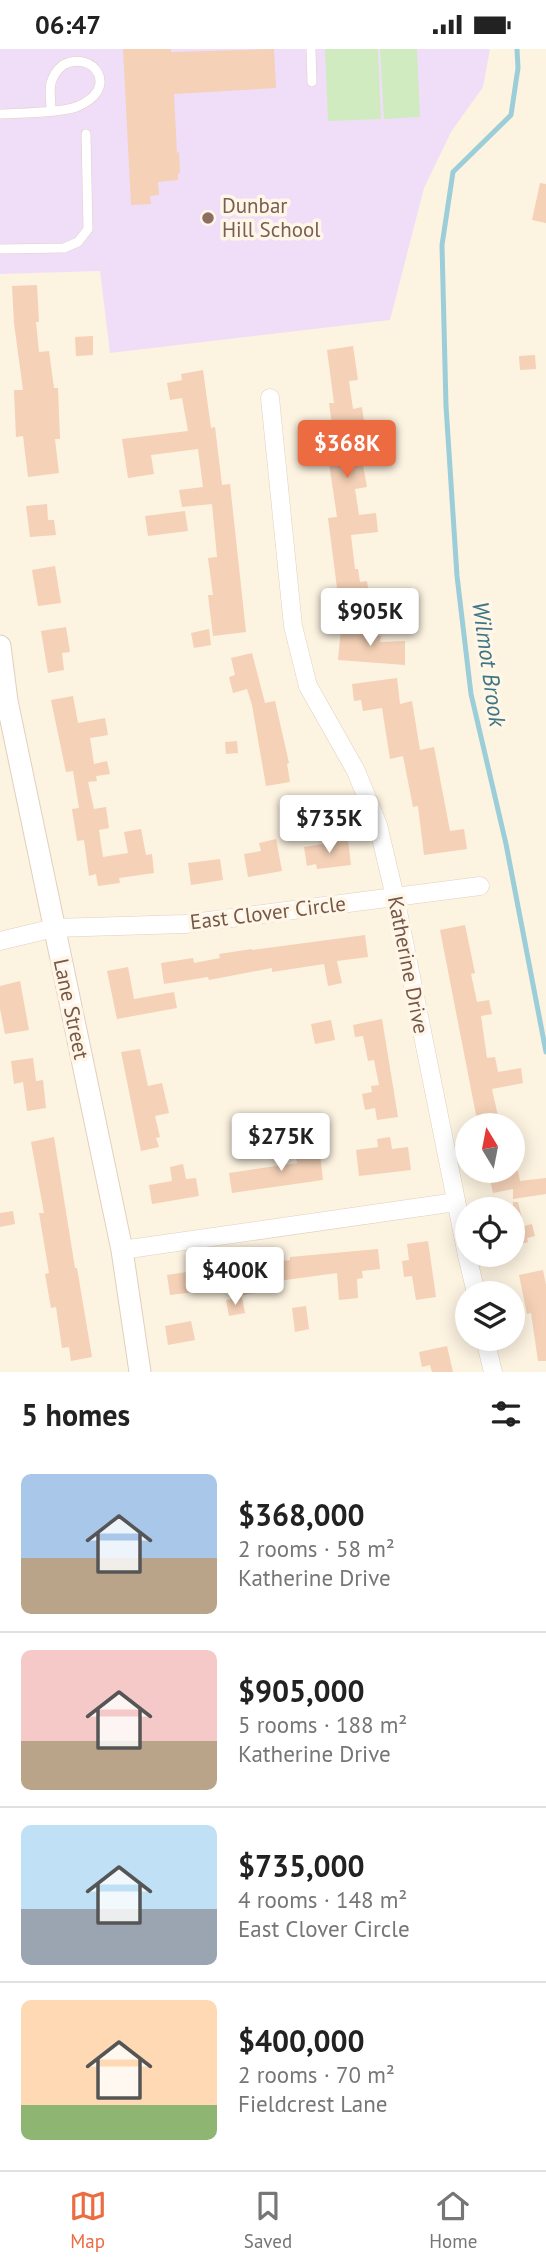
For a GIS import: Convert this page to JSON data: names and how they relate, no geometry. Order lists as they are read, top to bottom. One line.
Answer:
{"streets":{"street":["East Clover Circle","Katherine Drive","Lane Street"]},"crossings":[["East Clover Circle","Katherine Drive"],["East Clover Circle","Lane Street"]],"water":["Wilmot Brook"],"places":["Dunbar Hill School"],"north":"top","page":{"status":"06:47","price":["$368K","$905K","$735K","$275K","$400K"],"heading":"5 homes","list":[{"name":"$368,000","note":"2 rooms · 58 m² · Katherine Drive"},{"name":"$905,000","note":"5 rooms · 188 m² · Katherine Drive"},{"name":"$735,000","note":"4 rooms · 148 m² · East Clover Circle"},{"name":"$400,000","note":"2 rooms · 70 m² · Fieldcrest Lane"}],"tabs":["Map","Saved","Home"]}}
